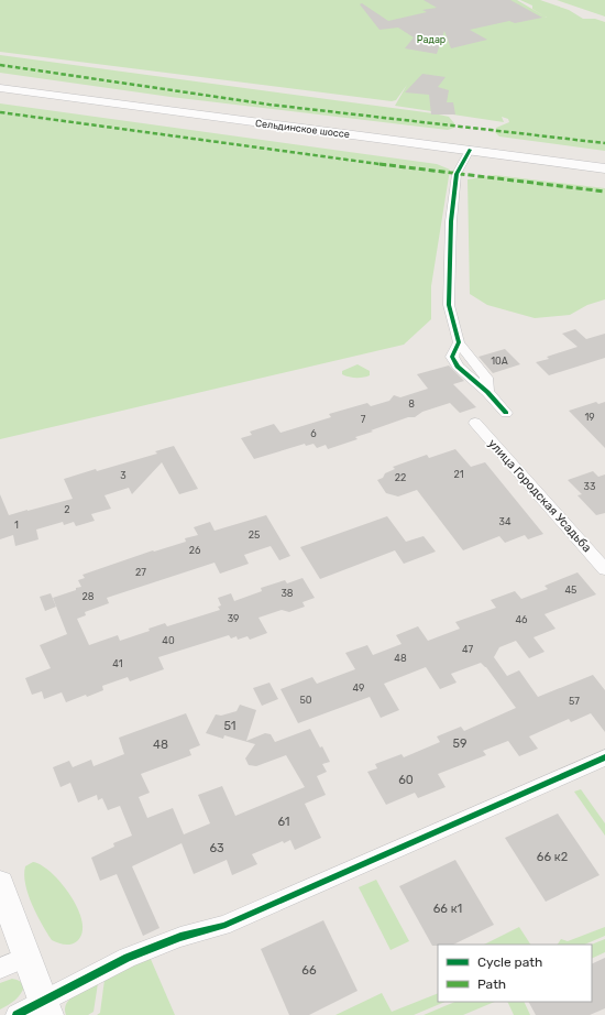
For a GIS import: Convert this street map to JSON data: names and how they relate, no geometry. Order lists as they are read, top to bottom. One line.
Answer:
{"streets":{"main road":["Сельдинское шоссе"],"street":["улица Городская Усадьба"]},"parks":["Радар"],"house_numbers":["10А","8","19","7","6","21","3","22","33","2","34","1","25","26","27","45","38","28","39","46","40","47","48","41","49","50","57","51","59","48","60","61","63","66 к2","66 к1","66"],"legend":["Cycle path","Path"]}
